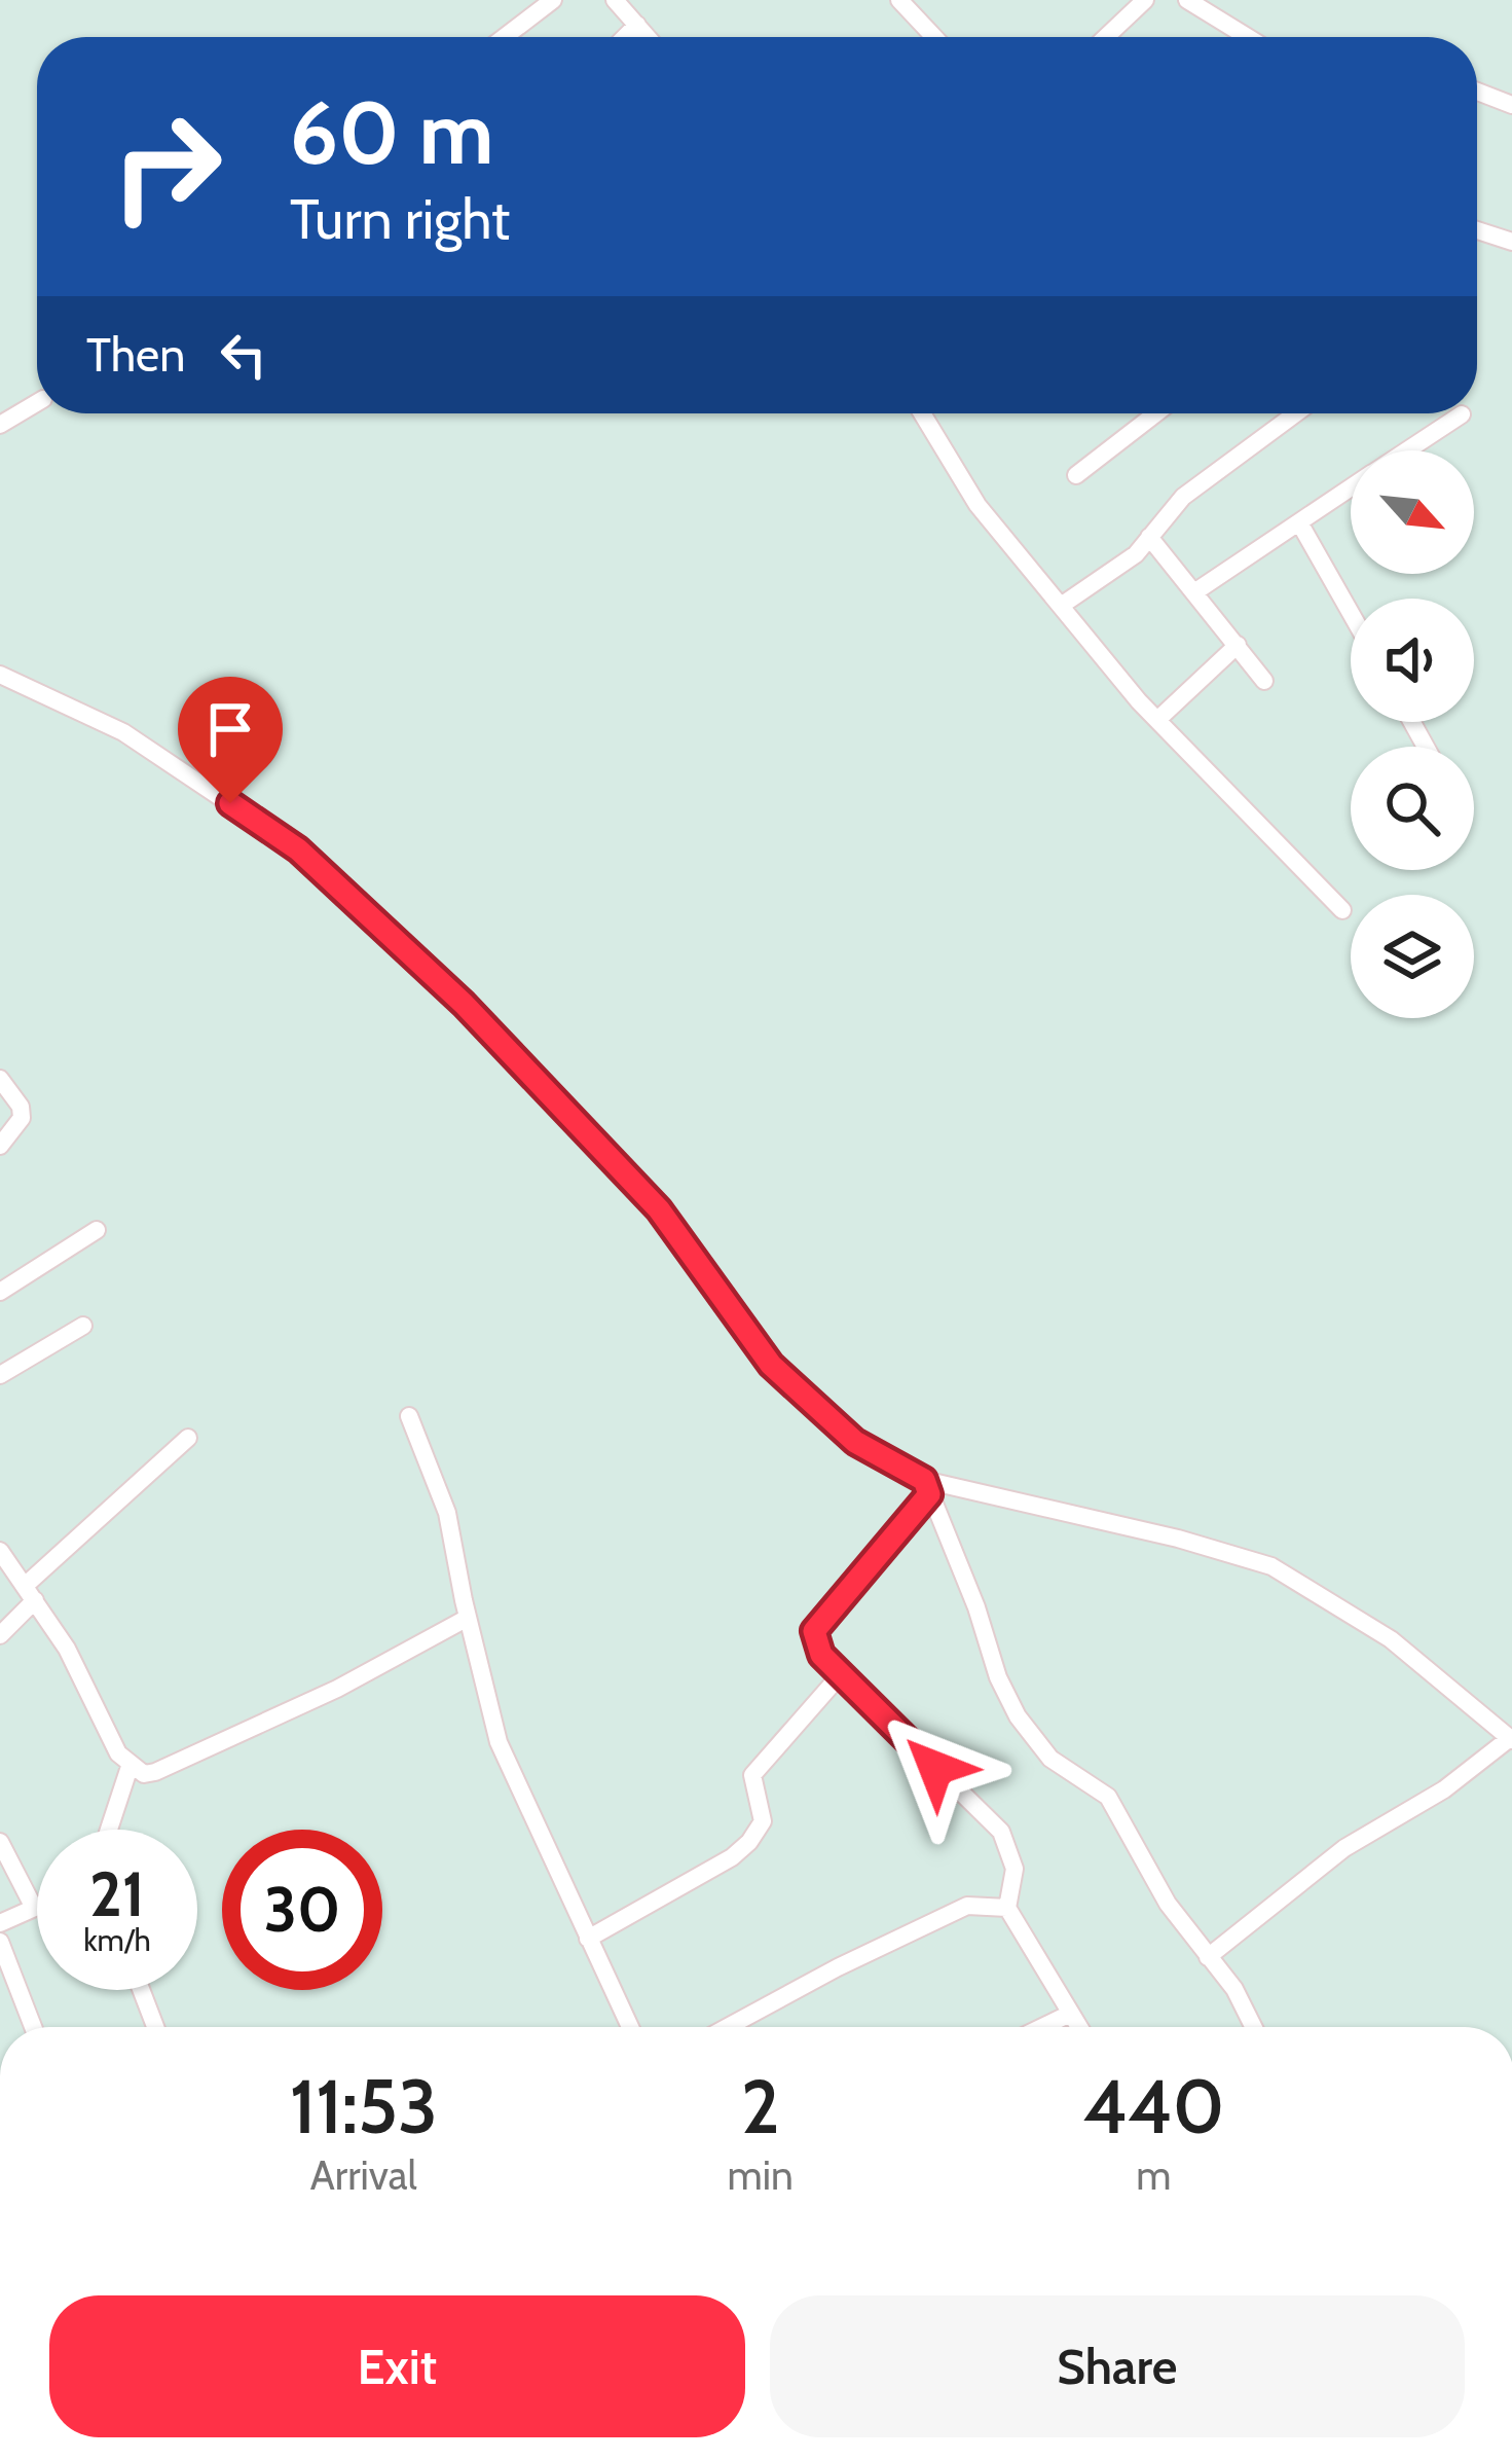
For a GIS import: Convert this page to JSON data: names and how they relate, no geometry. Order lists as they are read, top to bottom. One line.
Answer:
{"north":"bottom right","page":{"turn":["60 m","Turn right"],"then":"Then","speed":"21 km/h","limit":"30","eta":["11:53","Arrival","2","min","440","m"],"buttons":["Exit","Share"]}}
